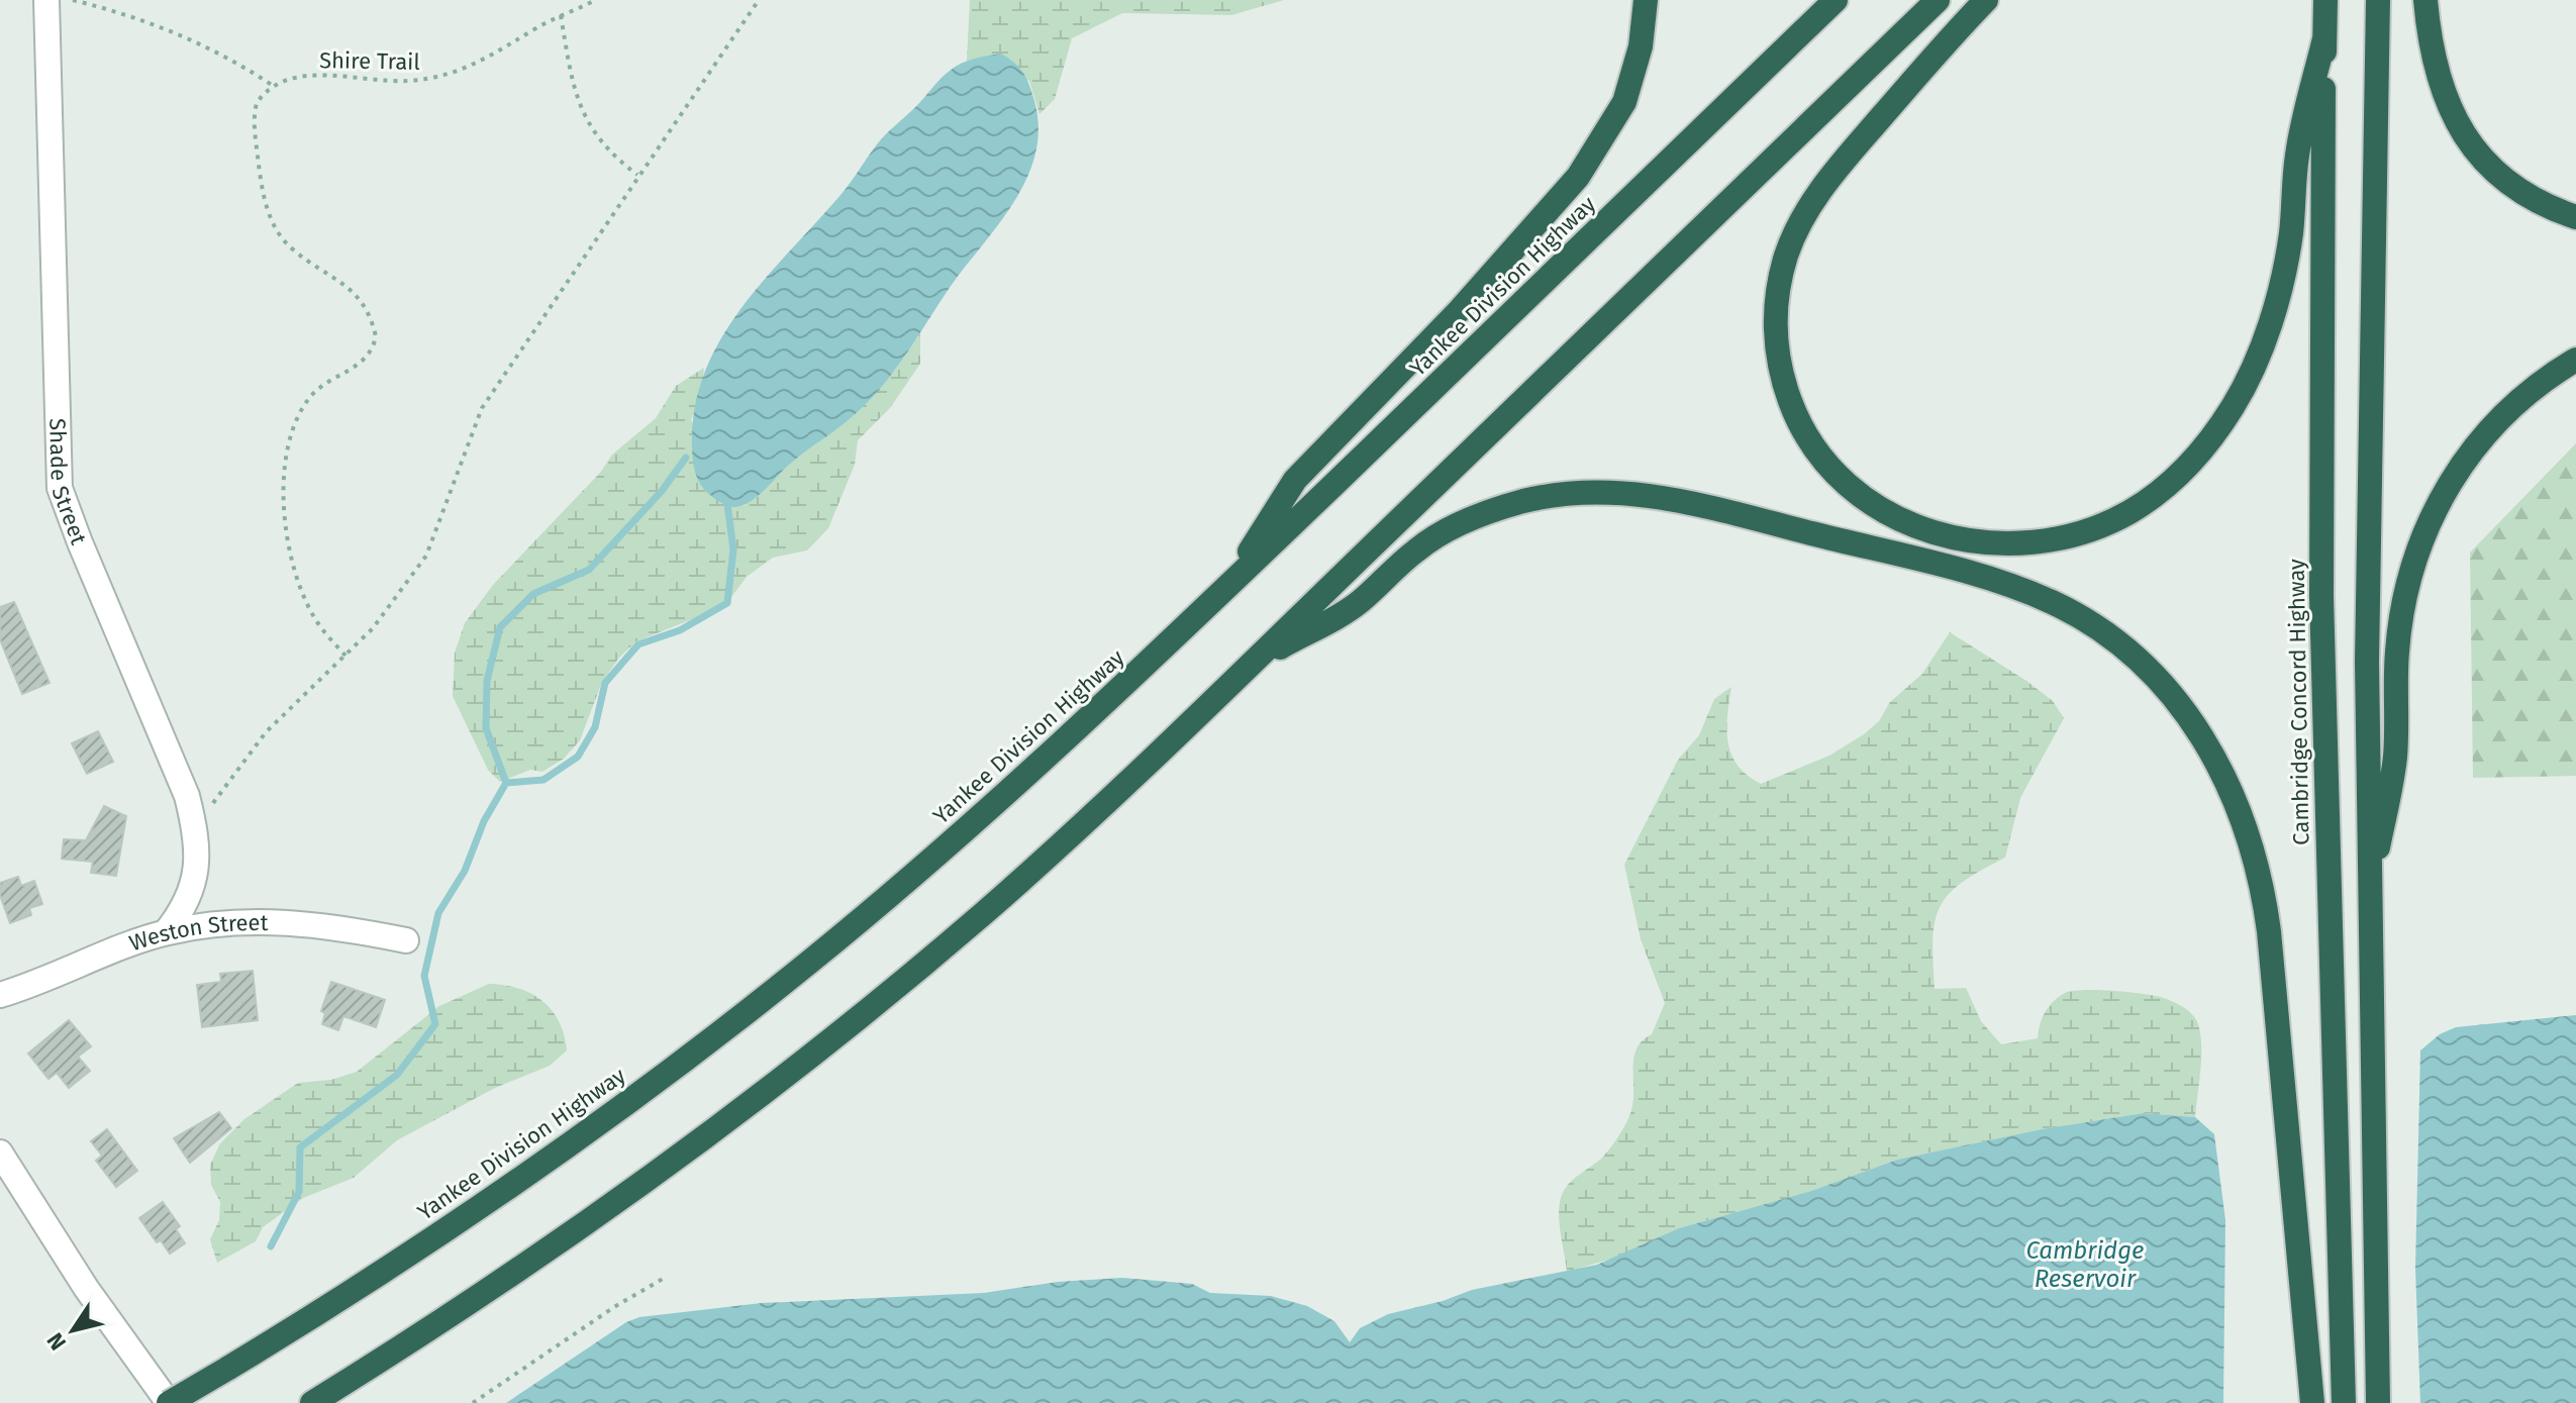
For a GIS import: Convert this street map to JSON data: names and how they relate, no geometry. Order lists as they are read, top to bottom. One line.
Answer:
{"streets":{"highway":["Yankee Division Highway","Cambridge Concord Highway"],"street":["Shade Street","Weston Street"],"path":["Shire Trail"]},"crossings":[["Shade Street","Weston Street"]],"water":["Cambridge Reservoir"],"north":"bottom left"}
